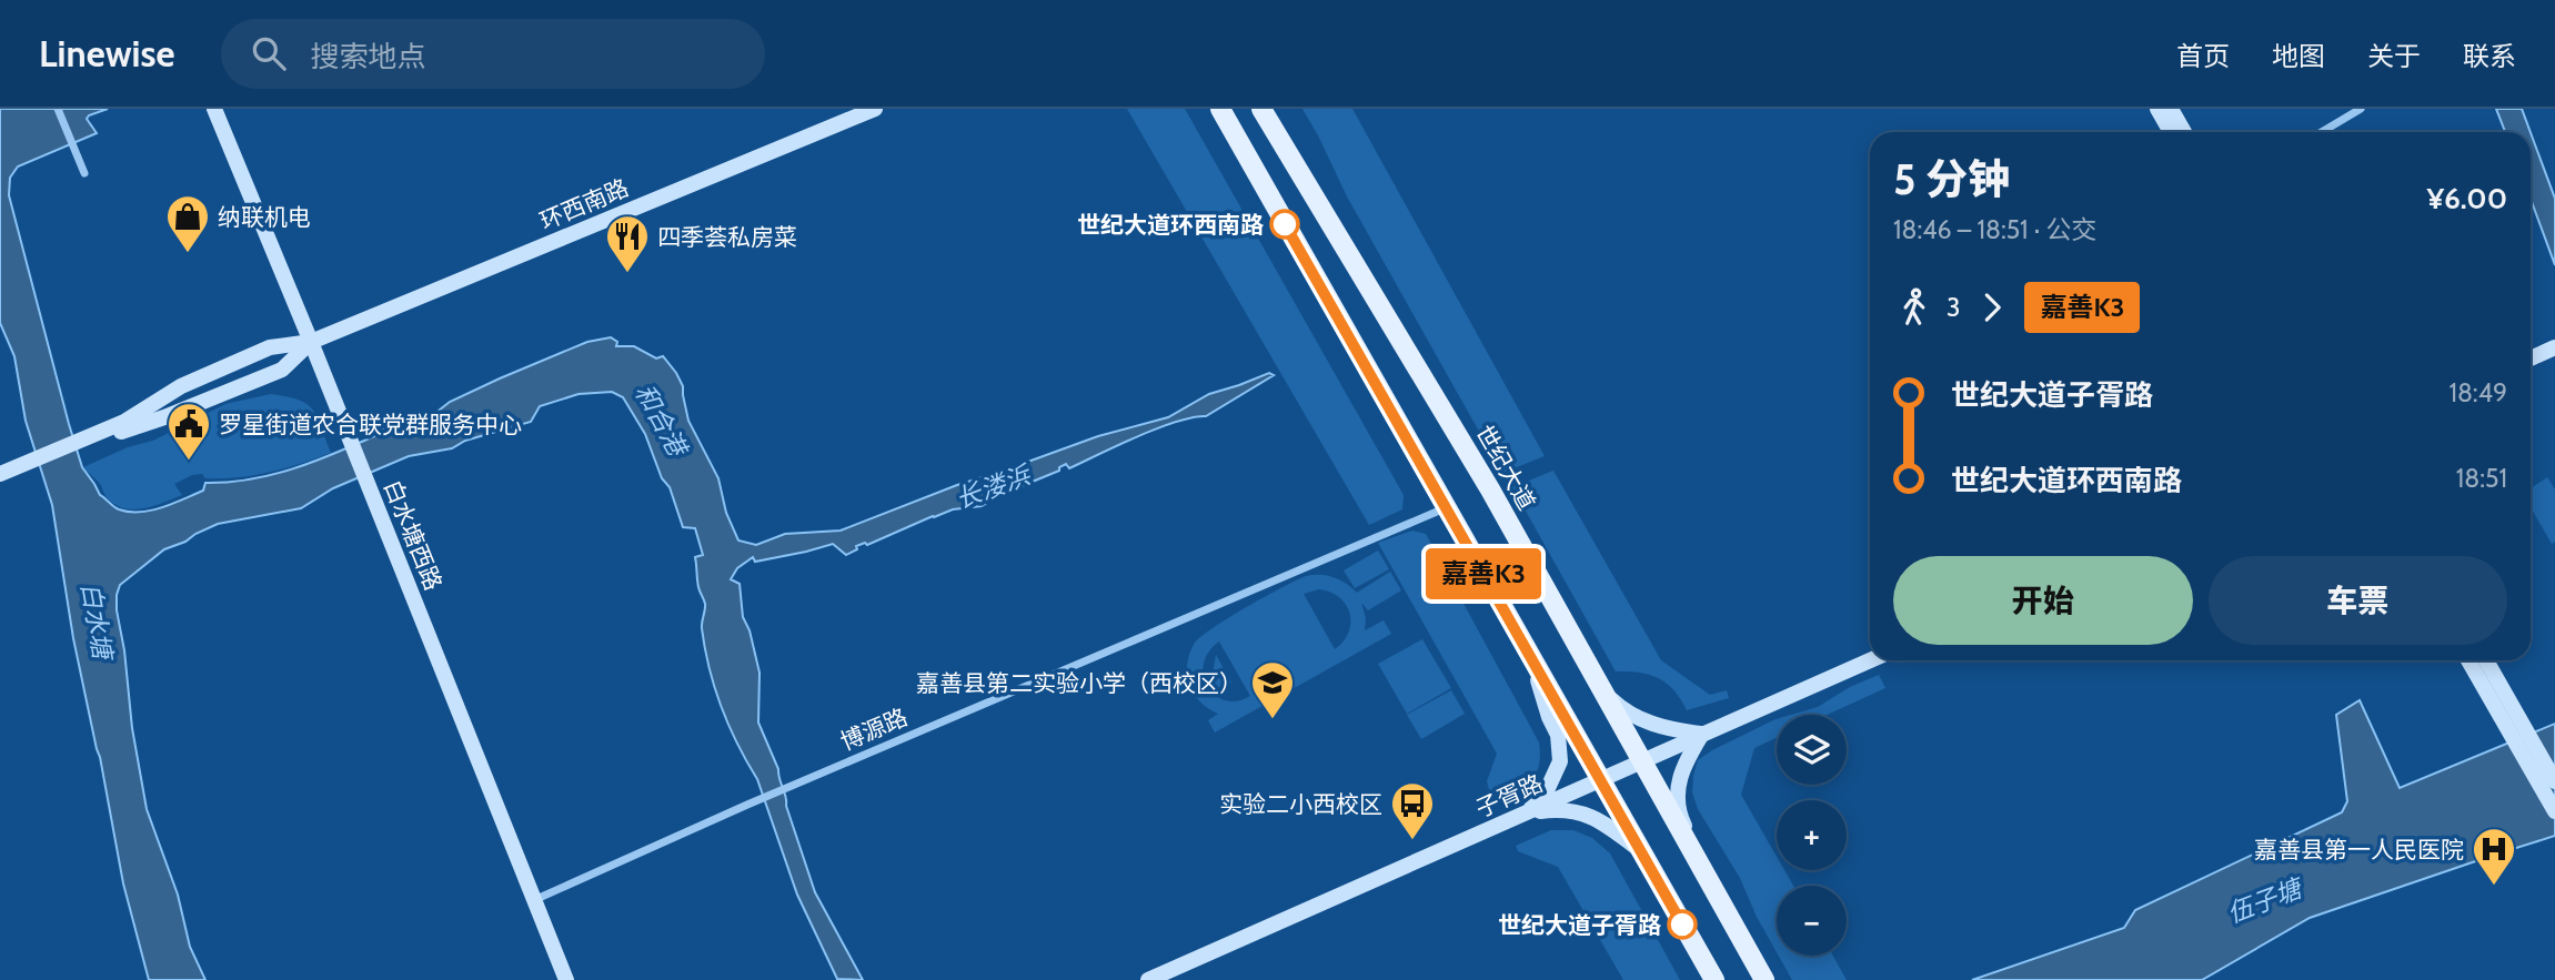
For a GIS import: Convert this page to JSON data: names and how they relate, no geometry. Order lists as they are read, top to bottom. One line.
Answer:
{"streets":{"main road":["世纪大道"],"street":["环西南路","白水塘西路","博源路","子胥路"]},"crossings":[["环西南路","白水塘西路"],["世纪大道","子胥路"],["白水塘西路","博源路"]],"water":["和合港","长溇浜","白水塘","伍子塘"],"places":{"other":["世纪大道环西南路","世纪大道子胥路"],"shop":["纳联机电"],"restaurant":["四季荟私房菜"],"public building":["罗星街道农合联党群服务中心"],"school or university":["嘉善县第二实验小学（西校区）"],"bus stop":["实验二小西校区"],"hospital":["嘉善县第一人民医院"]},"lines":["bus line 嘉善K3"],"page":{"header":"Linewise","search":"搜索地点","nav":["首页","地图","关于","联系"],"on_map":"嘉善K3","heading":["5 分钟","18:46 – 18:51 · 公交","¥6.00"],"legs":["3","嘉善K3"],"list":[{"name":"世纪大道子胥路","value":"18:49"},{"name":"世纪大道环西南路","value":"18:51"}],"buttons":["开始","车票"],"map_buttons":["+","−"]}}
